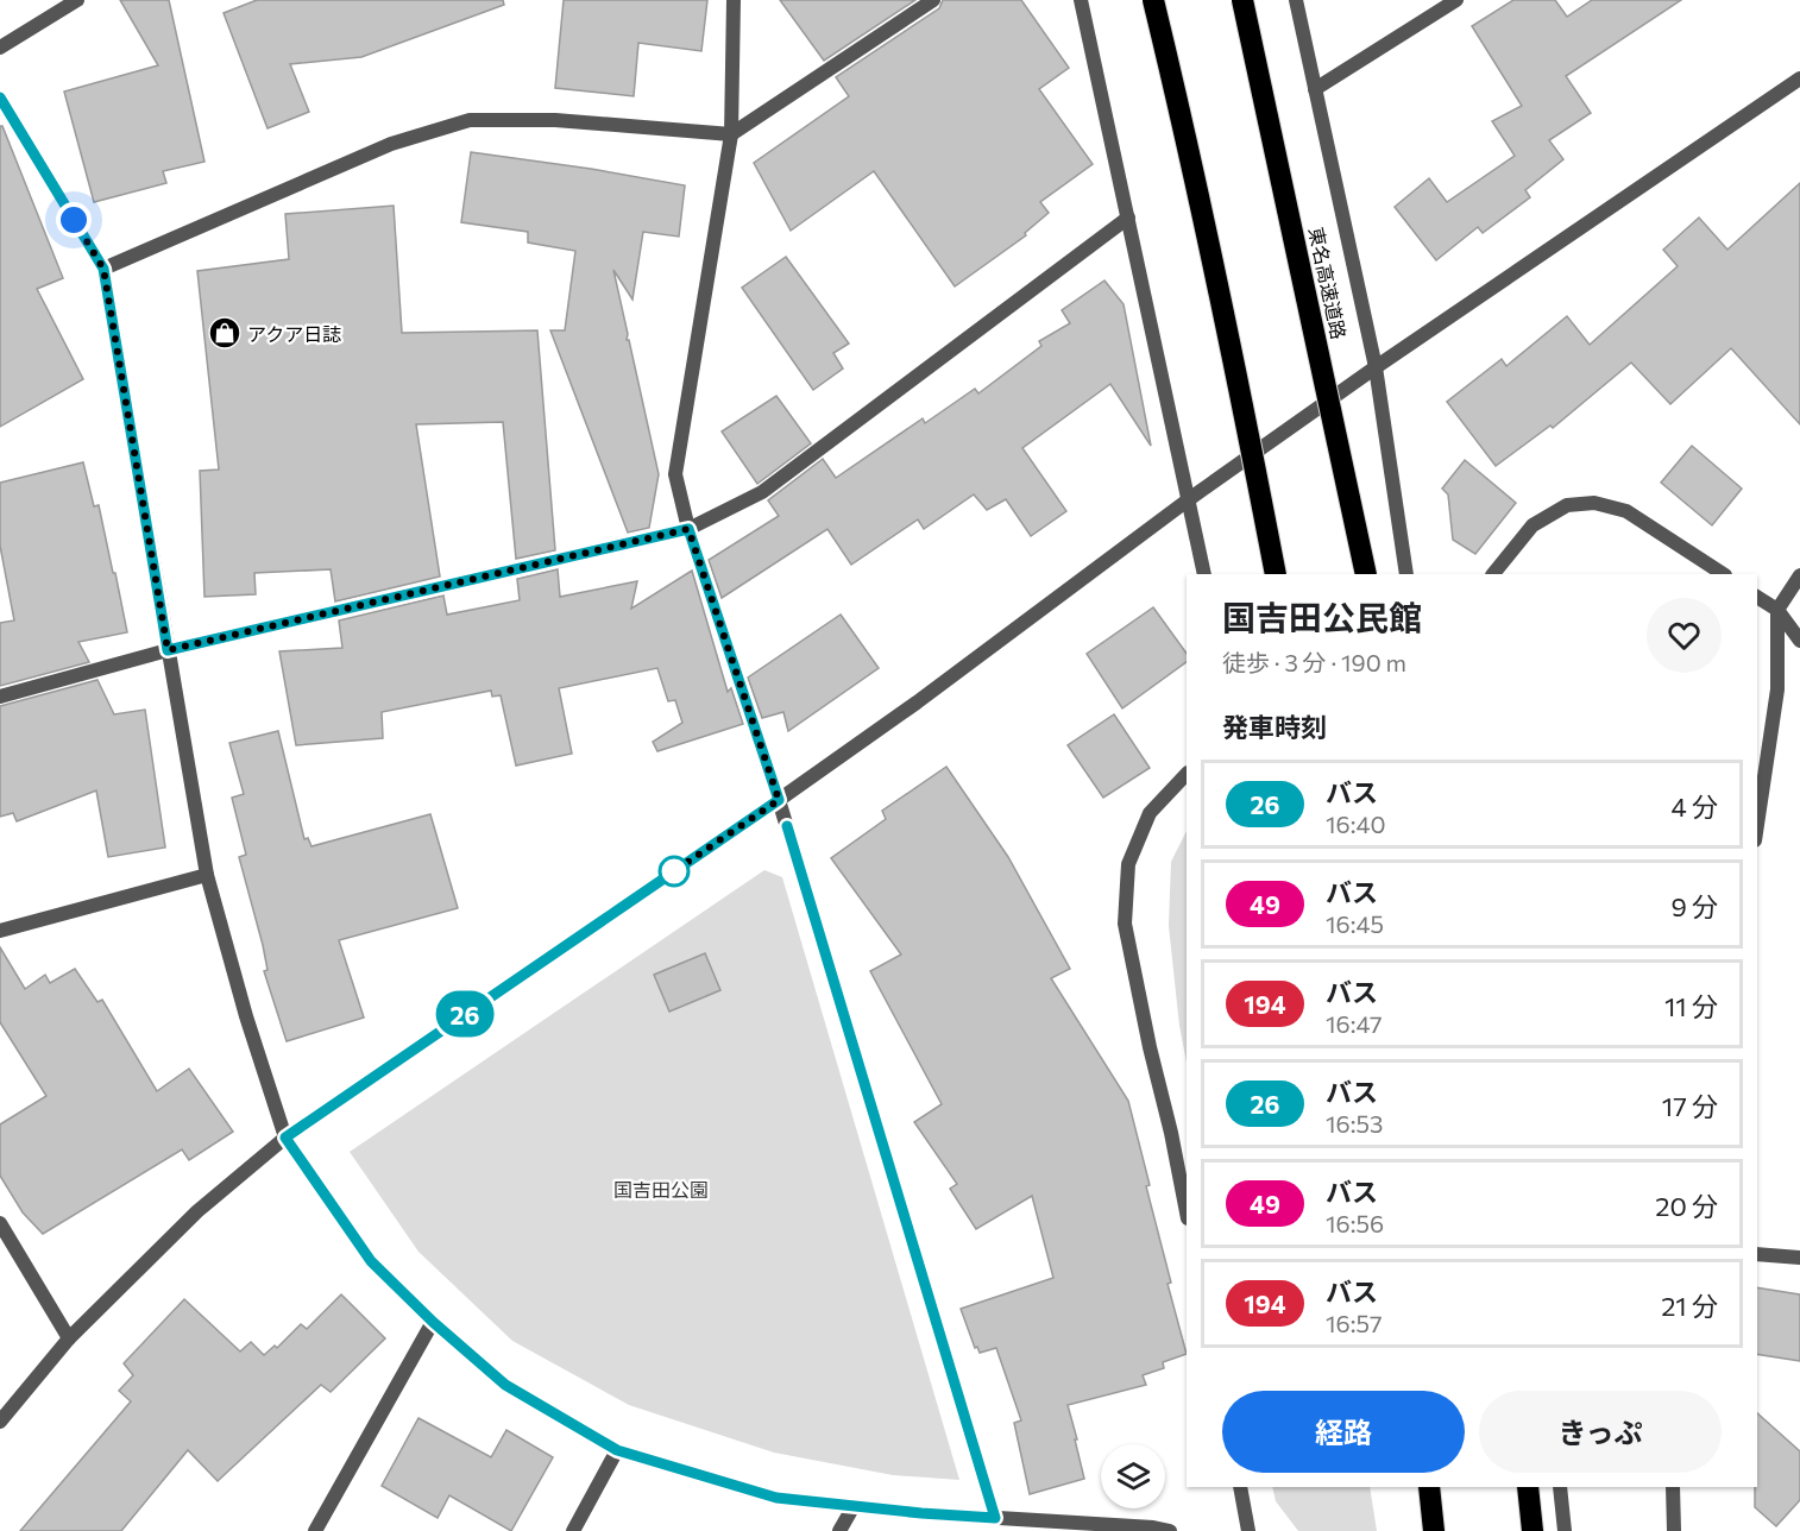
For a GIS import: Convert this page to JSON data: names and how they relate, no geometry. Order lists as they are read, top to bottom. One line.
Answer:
{"streets":{"highway":["東名高速道路"]},"parks":["国吉田公園"],"places":{"shop":["アクア日誌"]},"lines":["bus line 26"],"page":{"on_map":"26","heading":[["国吉田公民館","徒歩 · 3 分 · 190 m"],"発車時刻"],"list":[{"mark":"26","name":"バス","note":"16:40","value":"4 分"},{"mark":"49","name":"バス","note":"16:45","value":"9 分"},{"mark":"194","name":"バス","note":"16:47","value":"11 分"},{"mark":"26","name":"バス","note":"16:53","value":"17 分"},{"mark":"49","name":"バス","note":"16:56","value":"20 分"},{"mark":"194","name":"バス","note":"16:57","value":"21 分"}],"buttons":["経路","きっぷ"]}}
